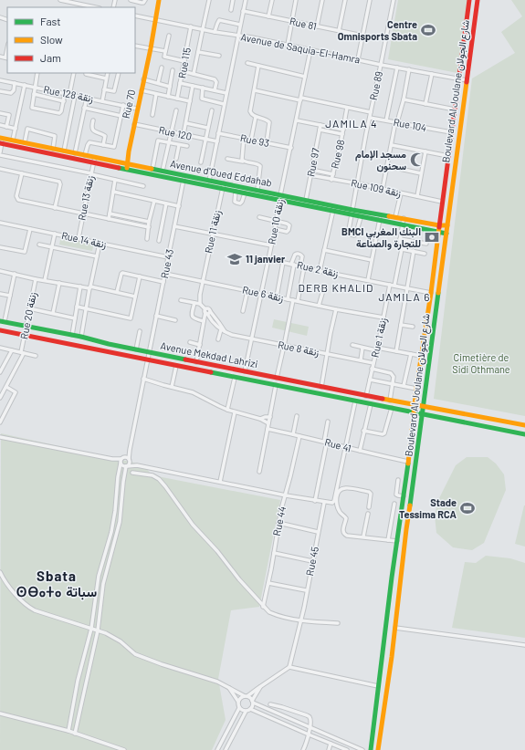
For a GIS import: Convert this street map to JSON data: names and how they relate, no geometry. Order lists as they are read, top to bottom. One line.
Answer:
{"streets":{"main road":["Boulevard Al Joulane شارع الجولان","Rue 70","Avenue d'Oued Eddahab","Avenue Mekdad Lahrizi"],"street":["Rue 81","Avenue de Saquia-El-Hamra","Rue 115","Rue 89","Rue 128 زنقة","Rue 104","Rue 120","Rue 93","Rue 98","Rue 97","Rue 109 زنقة","Rue 13 زنقة","Rue 10 زنقة","Rue 11 زنقة","Rue 14 زنقة","Rue 43","Rue 2 زنقة","Rue 6 زنقة","Rue 20 زنقة","Rue 1 زنقة","Rue 8 زنقة","Rue 41","Rue 44","Rue 45"]},"crossings":[["Avenue de Saquia-El-Hamra","Rue 115"],["Avenue de Saquia-El-Hamra","Rue 89"],["Avenue de Saquia-El-Hamra","Boulevard Al Joulane شارع الجولان"],["Avenue de Saquia-El-Hamra","Rue 70"],["Avenue de Saquia-El-Hamra","Rue 10 زنقة"],["Rue 89","Rue 104"],["Rue 89","Avenue d'Oued Eddahab"],["Rue 89","Rue 109 زنقة"],["Boulevard Al Joulane شارع الجولان","Rue 104"],["Boulevard Al Joulane شارع الجولان","Avenue d'Oued Eddahab"],["Boulevard Al Joulane شارع الجولان","Rue 109 زنقة"],["Boulevard Al Joulane شارع الجولان","Rue 2 زنقة"],["Boulevard Al Joulane شارع الجولان","Avenue Mekdad Lahrizi"],["Boulevard Al Joulane شارع الجولان","Rue 41"],["Rue 128 زنقة","Rue 70"],["Rue 70","Rue 120"],["Rue 70","Avenue d'Oued Eddahab"],["Rue 93","Rue 10 زنقة"],["Rue 98","Rue 109 زنقة"],["Rue 97","Avenue d'Oued Eddahab"],["Rue 97","Rue 109 زنقة"],["Avenue d'Oued Eddahab","Rue 13 زنقة"],["Avenue d'Oued Eddahab","Rue 10 زنقة"],["Avenue d'Oued Eddahab","Rue 11 زنقة"],["Avenue d'Oued Eddahab","Rue 43"],["Rue 13 زنقة","Rue 14 زنقة"],["Rue 10 زنقة","Rue 2 زنقة"],["Rue 10 زنقة","Rue 6 زنقة"],["Rue 10 زنقة","Rue 8 زنقة"],["Rue 10 زنقة","Avenue Mekdad Lahrizi"],["Rue 11 زنقة","Rue 6 زنقة"],["Rue 14 زنقة","Rue 43"],["Rue 43","Rue 6 زنقة"],["Rue 43","Avenue Mekdad Lahrizi"],["Rue 2 زنقة","Rue 1 زنقة"],["Rue 6 زنقة","Rue 1 زنقة"],["Rue 20 زنقة","Avenue Mekdad Lahrizi"],["Rue 1 زنقة","Rue 8 زنقة"],["Rue 1 زنقة","Avenue Mekdad Lahrizi"],["Rue 41","Rue 44"]],"districts":["JAMILA 4","DERB KHALID","JAMILA 6","Sbata ⵙⴱⴰⵜⴰ سباتة"],"parks":["Cimetière de Sidi Othmane"],"places":{"sports":["Centre Omnisports Sbata","Stade Tessima RCA"],"mosque":["مسجد الإمام سحنون"],"bank":["BMCI البنك المغربي للتجارة والصناعة"],"school or university":["11 janvier"]},"legend":["Fast","Slow","Jam"]}
